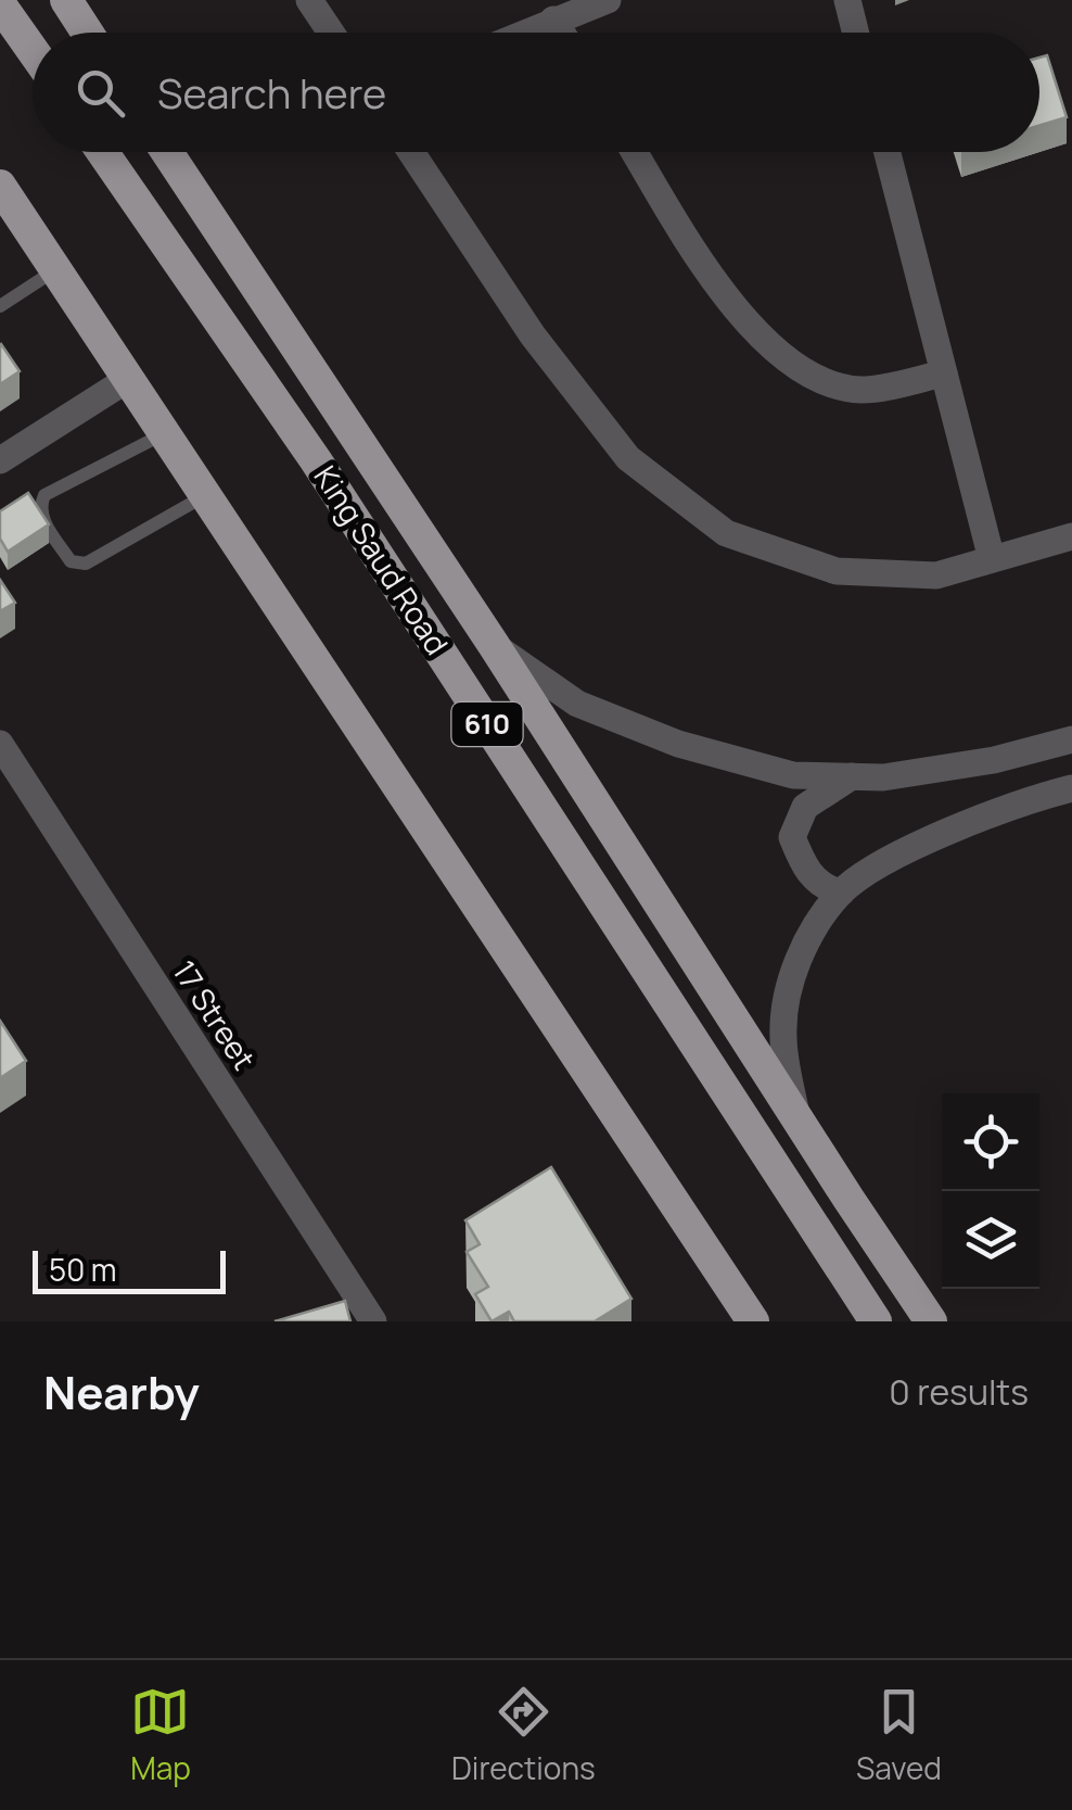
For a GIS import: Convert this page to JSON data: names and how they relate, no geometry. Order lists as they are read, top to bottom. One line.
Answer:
{"streets":{"main road":["King Saud Road","610"],"street":["17 Street"]},"scale_bar":"50 m","page":{"search":"Search here","scale":"50 m","heading":["Nearby","0 results"],"nav":["Map","Directions","Saved"]}}
